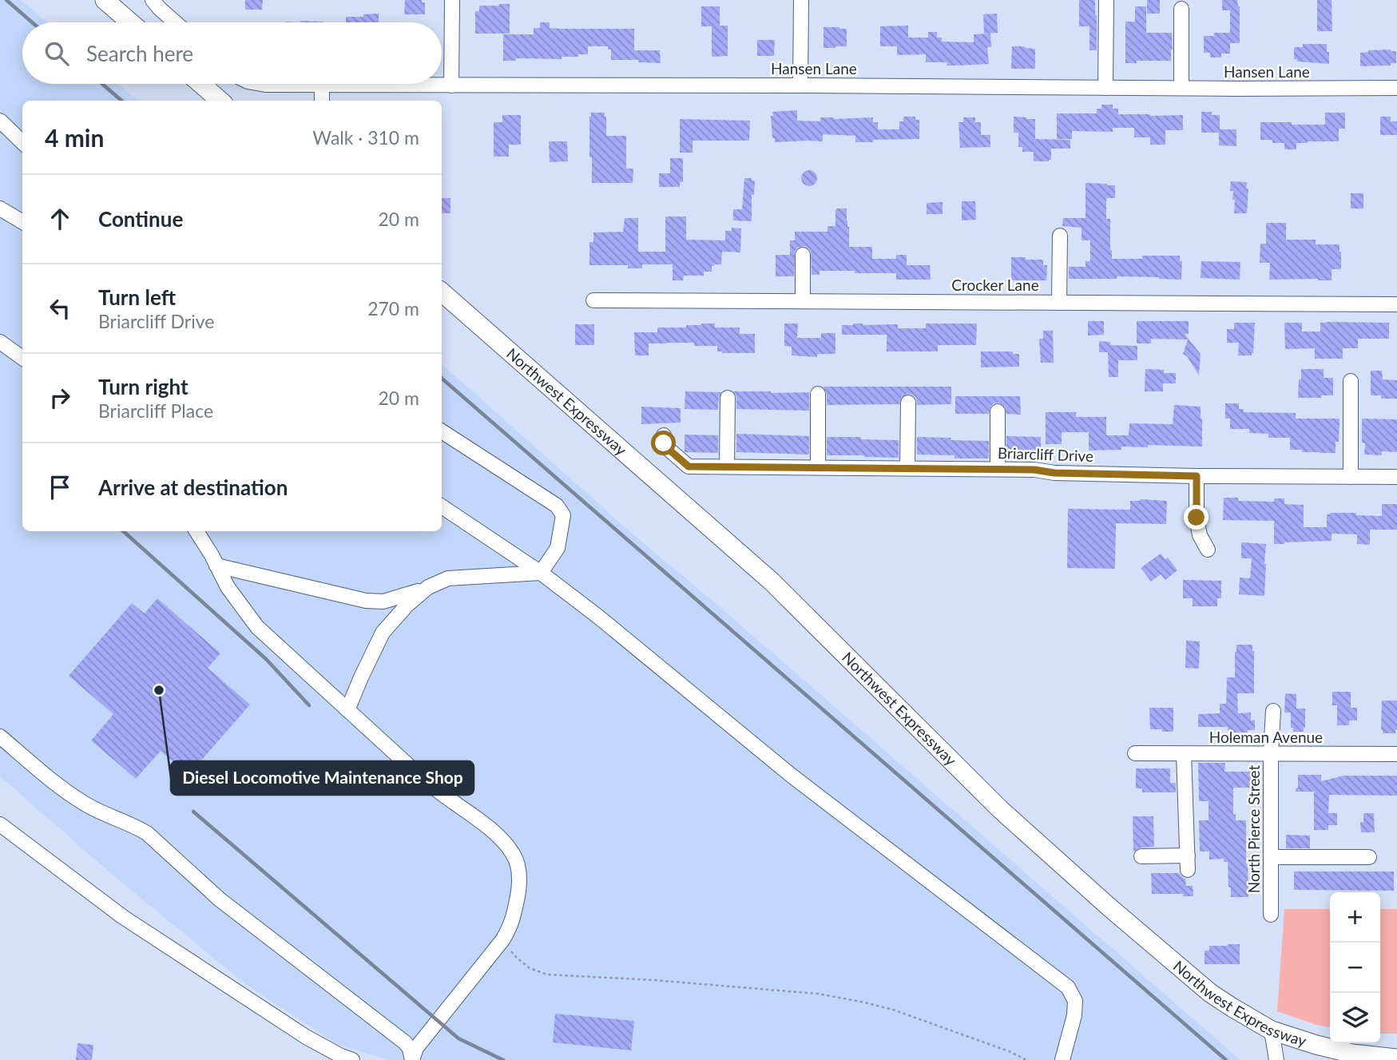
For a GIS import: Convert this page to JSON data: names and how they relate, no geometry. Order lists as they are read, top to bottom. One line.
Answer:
{"streets":{"main road":["Northwest Expressway"],"street":["Hansen Lane","Crocker Lane","Briarcliff Drive","Holeman Avenue","North Pierce Street"]},"crossings":[["Holeman Avenue","North Pierce Street"]],"places":["Diesel Locomotive Maintenance Shop"],"page":{"search":"Search here","heading":["4 min","Walk · 310 m"],"list":[["Continue","20 m"],["Turn left","Briarcliff Drive","270 m"],["Turn right","Briarcliff Place","20 m"],"Arrive at destination"],"map_buttons":["+","−"]}}
